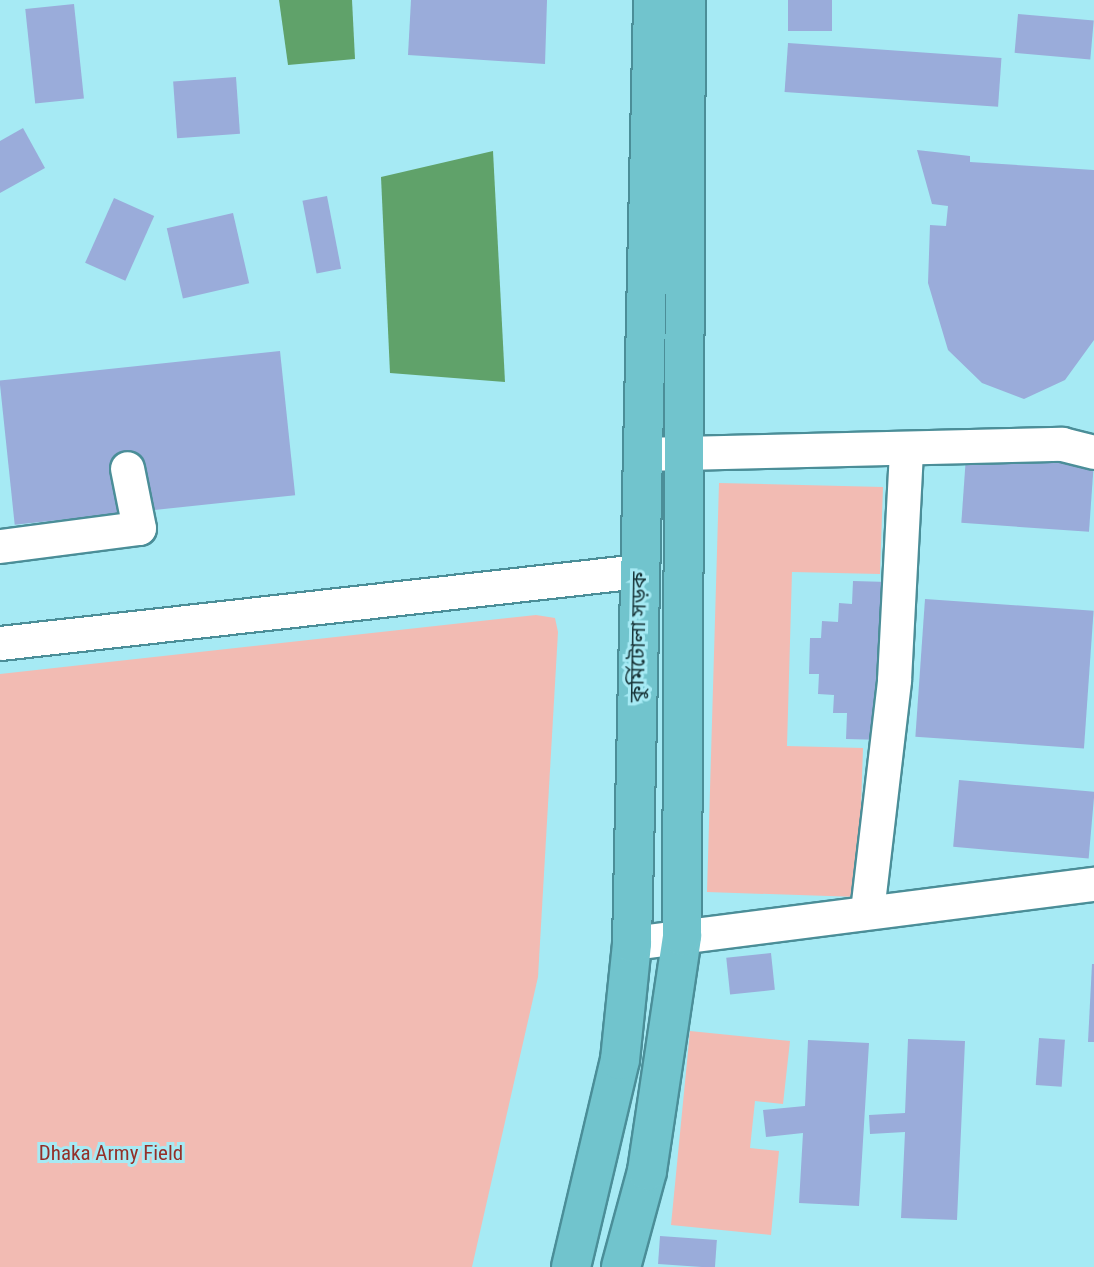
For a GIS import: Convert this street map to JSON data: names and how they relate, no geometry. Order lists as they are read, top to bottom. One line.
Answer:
{"streets":{"main road":["কুর্মিটোলা সড়ক"]},"parks":["Dhaka Army Field"]}
